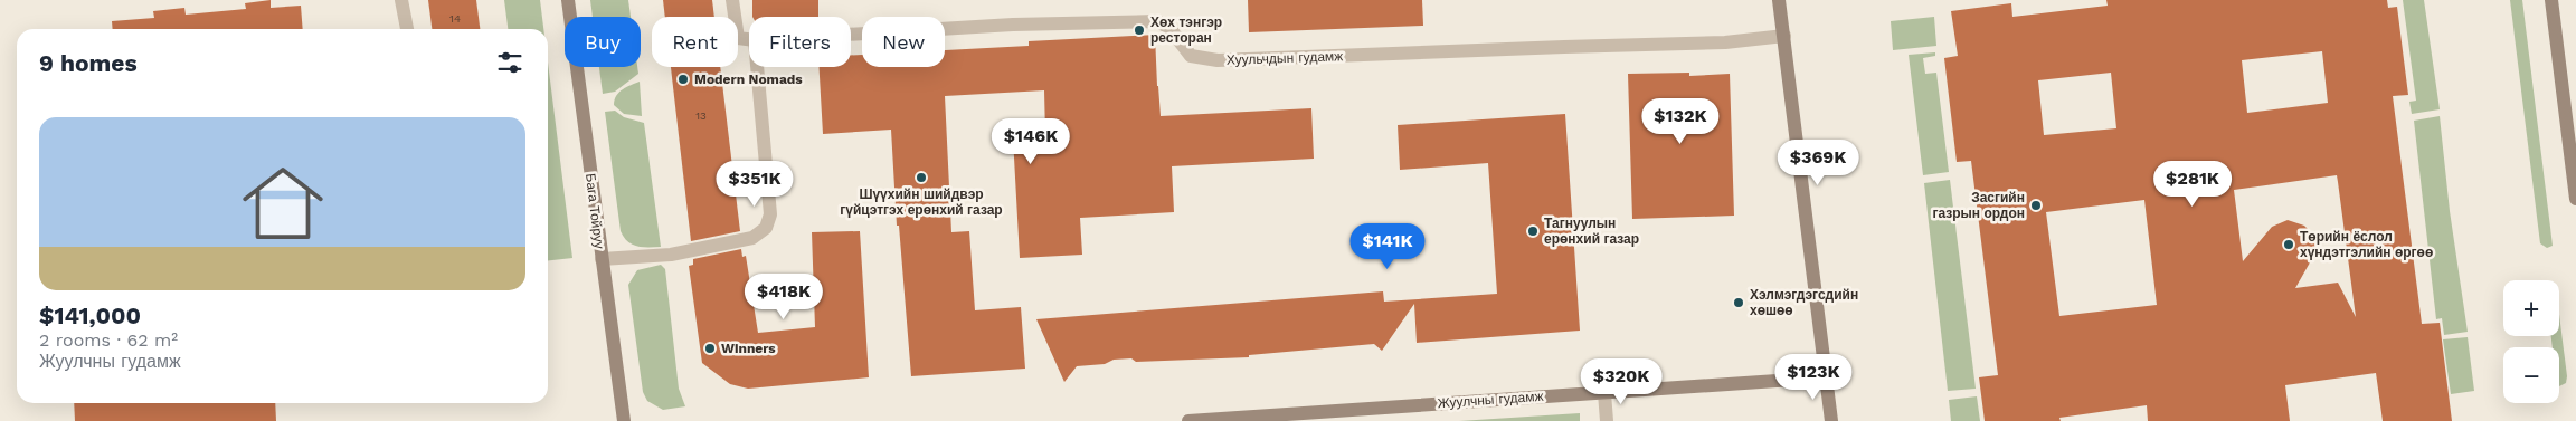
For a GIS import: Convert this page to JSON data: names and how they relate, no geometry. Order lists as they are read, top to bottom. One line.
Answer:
{"streets":{"main road":["Бага Тойруу","Жуулчны гудамж"],"street":["Хуульчдын гудамж"]},"places":["Хөх тэнгэр ресторан","Modern Nomads","Шүүхийн шийдвэр гүйцэтгэх ерөнхий газар","Засгийн газрын ордон","Тагнуулын ерөнхий газар","Төрийн ёслол хүндэтгэлийн өргөө","Хэлмэгдэгсдийн хөшөө","Winners"],"house_numbers":["14","13"],"page":{"chip":["Buy","Rent","Filters","New"],"heading":"9 homes","list":[{"name":"$141,000","note":"2 rooms · 62 m² · Жуулчны гудамж"}],"price":["$132K","$146K","$369K","$351K","$281K","$141K","$418K","$123K","$320K"],"map_buttons":["+","−"]}}
